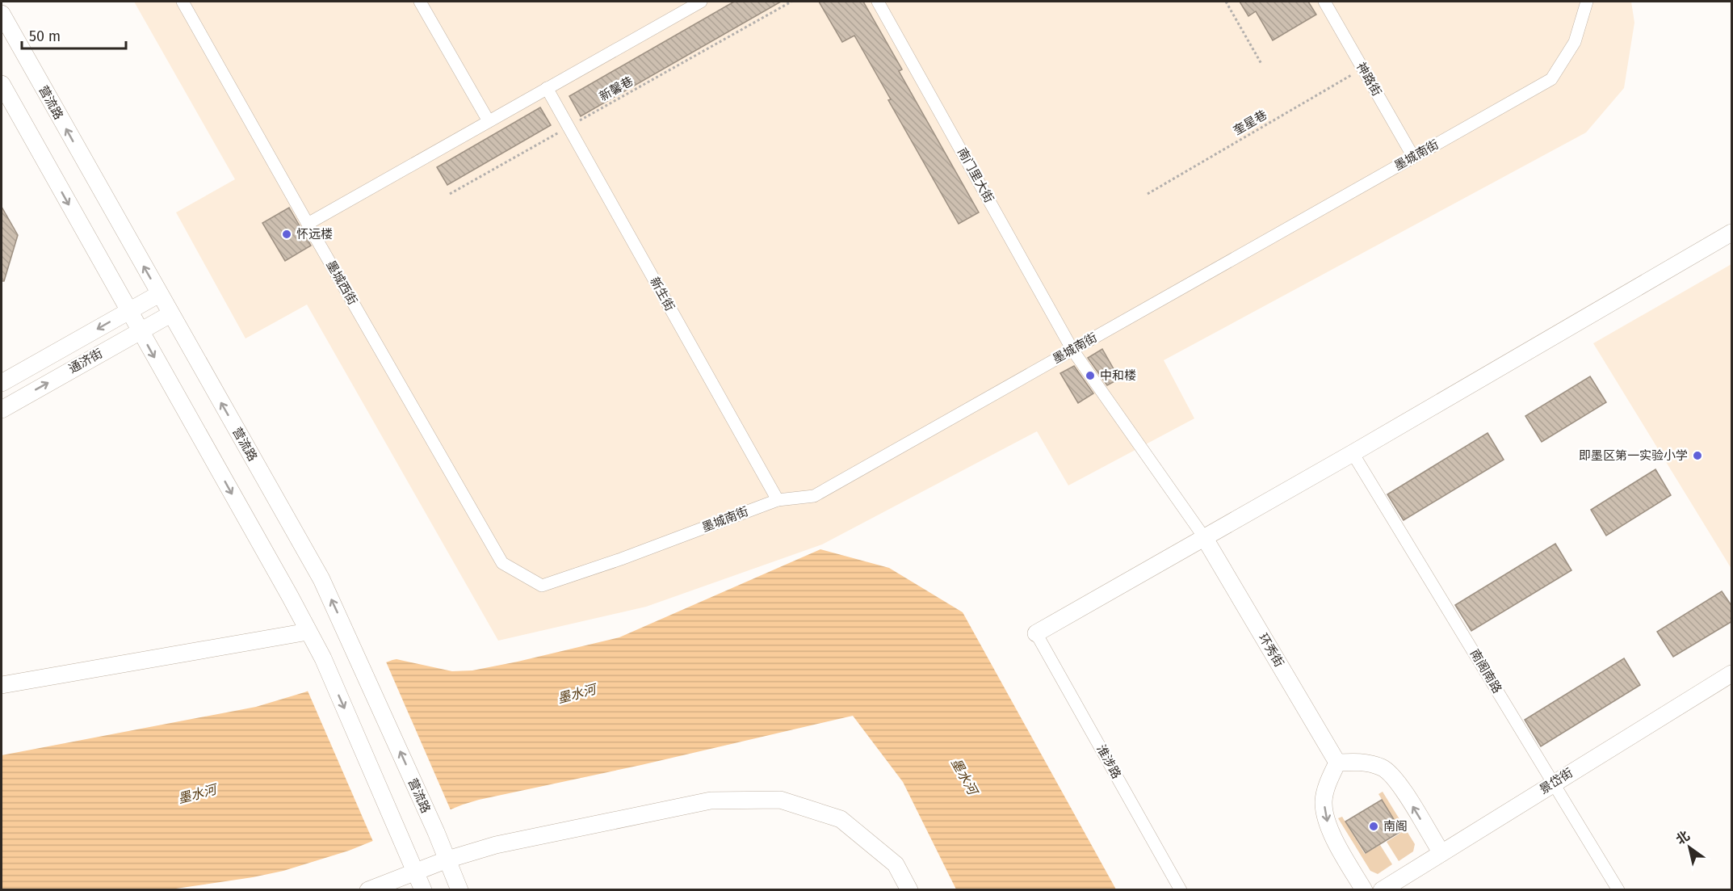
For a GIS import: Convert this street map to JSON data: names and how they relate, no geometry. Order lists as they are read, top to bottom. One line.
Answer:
{"streets":{"street":["神路街","营流路","墨城南街","南门里大街","墨城西街","新生街","通济街","环秀街","南阁南路","淮涉路","景岱街"],"path":["新馨巷","奎星巷"]},"crossings":[["神路街","奎星巷"],["神路街","墨城南街"],["新馨巷","新生街"],["营流路","通济街"],["墨城南街","南门里大街"],["墨城南街","墨城西街"],["墨城南街","新生街"],["南门里大街","环秀街"],["南阁南路","景岱街"]],"water":["墨水河"],"places":["怀远楼","中和楼","即墨区第一实验小学","南阁"],"scale_bar":"50 m","north":"top left"}
